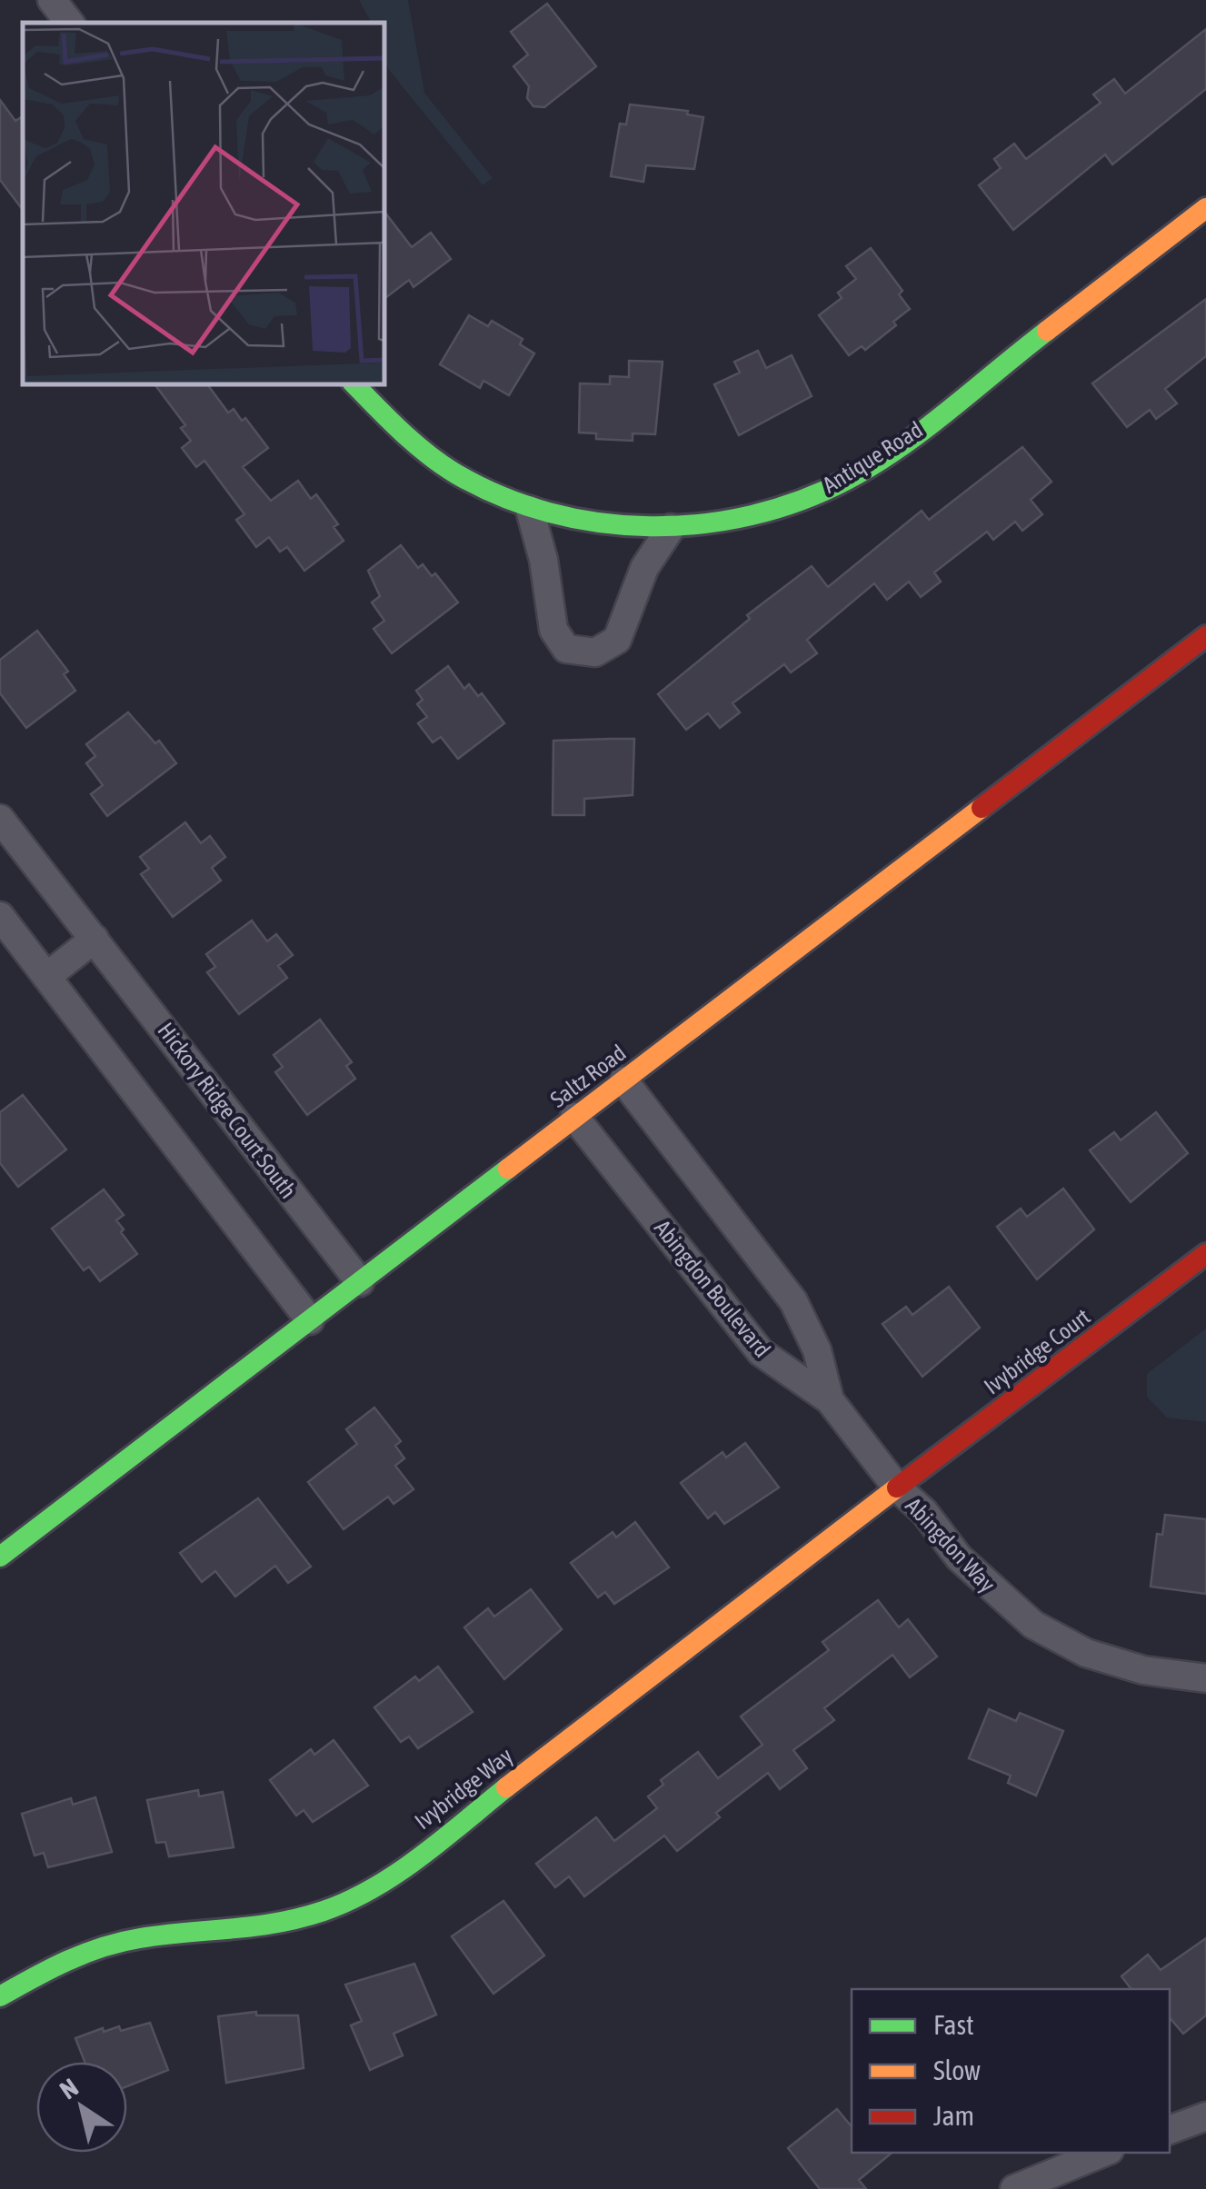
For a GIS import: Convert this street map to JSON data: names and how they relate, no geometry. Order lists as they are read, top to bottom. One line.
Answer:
{"streets":{"street":["Antique Road","Saltz Road","Hickory Ridge Court South","Abingdon Boulevard","Ivybridge Court","Abingdon Way","Ivybridge Way"]},"crossings":[["Saltz Road","Hickory Ridge Court South"],["Saltz Road","Abingdon Boulevard"],["Abingdon Boulevard","Abingdon Way"],["Ivybridge Court","Abingdon Way"],["Ivybridge Court","Ivybridge Way"],["Abingdon Way","Ivybridge Way"]],"legend":["Fast","Slow","Jam"],"north":"top left"}
